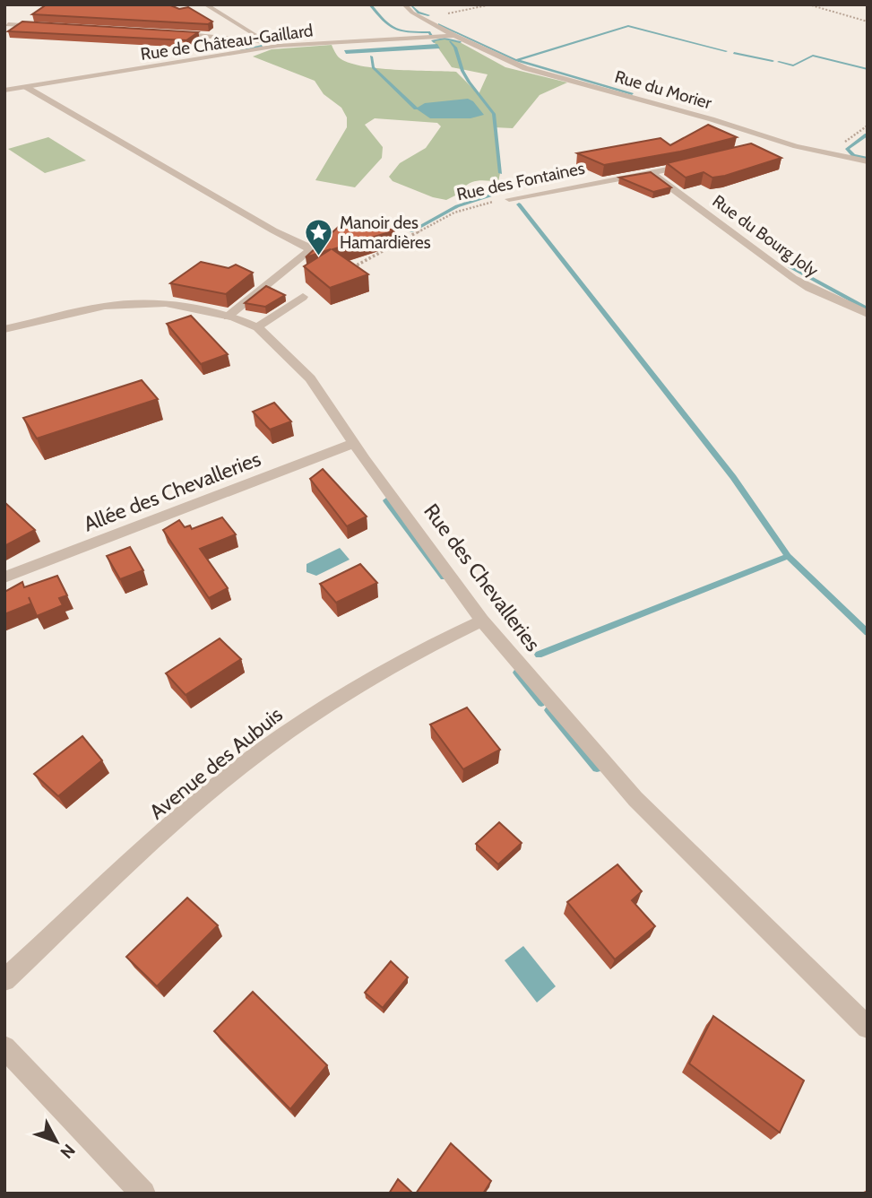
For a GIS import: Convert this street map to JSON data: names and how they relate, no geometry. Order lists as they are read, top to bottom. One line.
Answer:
{"streets":{"street":["Rue de Château-Gaillard","Rue du Morier","Rue des Fontaines","Rue du Bourg Joly","Allée des Chevalleries","Rue des Chevalleries","Avenue des Aubuis"]},"crossings":[["Rue de Château-Gaillard","Rue du Morier"],["Rue des Fontaines","Rue du Bourg Joly"],["Allée des Chevalleries","Rue des Chevalleries"],["Rue des Chevalleries","Avenue des Aubuis"]],"places":{"place":["Manoir des Hamardières"]},"north":"bottom right"}
